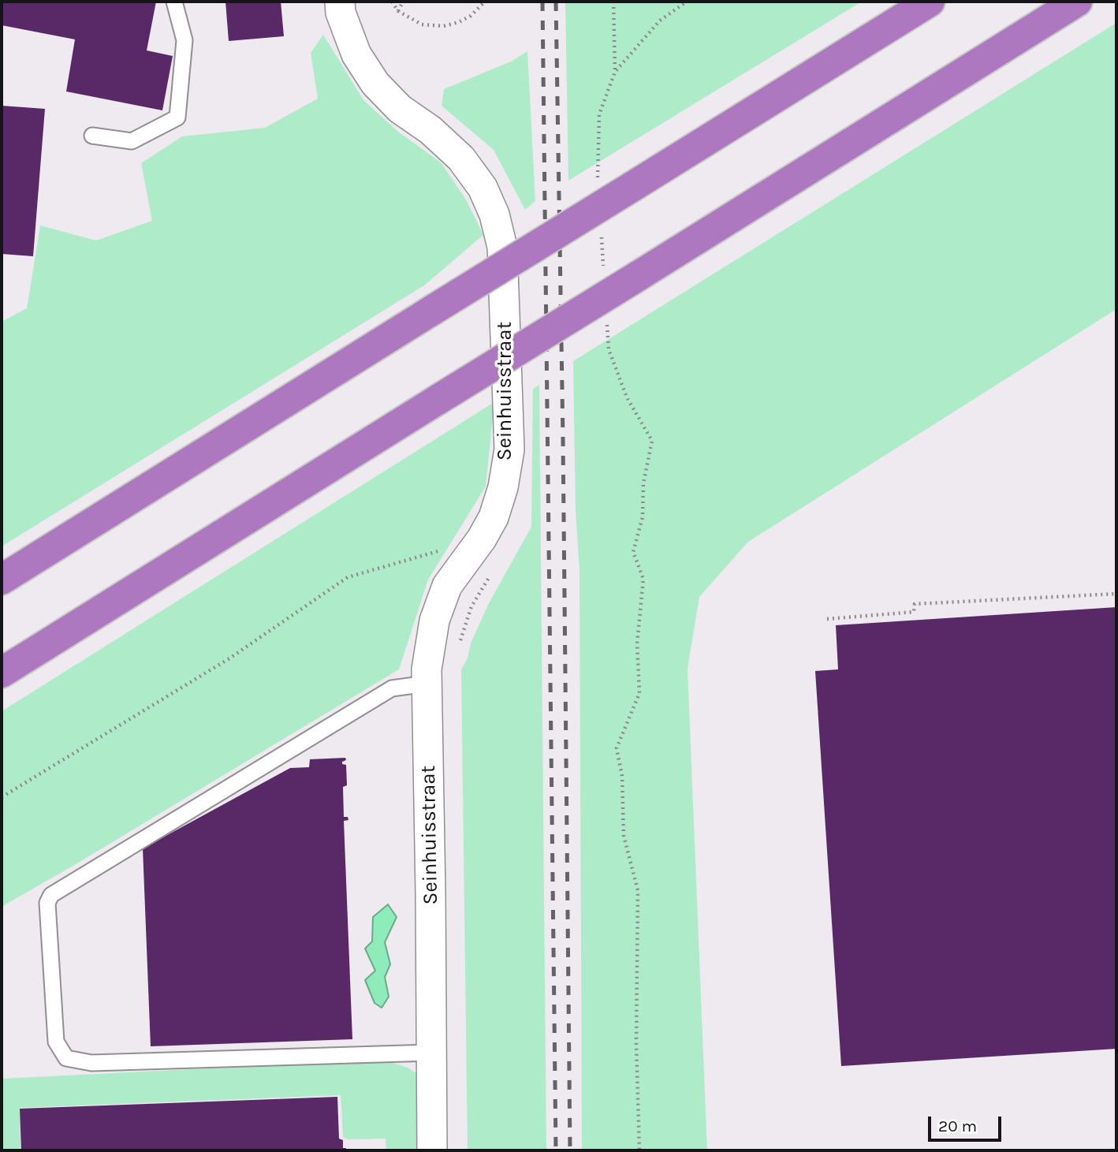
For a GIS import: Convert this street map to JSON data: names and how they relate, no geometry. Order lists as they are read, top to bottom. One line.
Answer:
{"streets":{"street":["Seinhuisstraat"]},"scale_bar":"20 m"}
